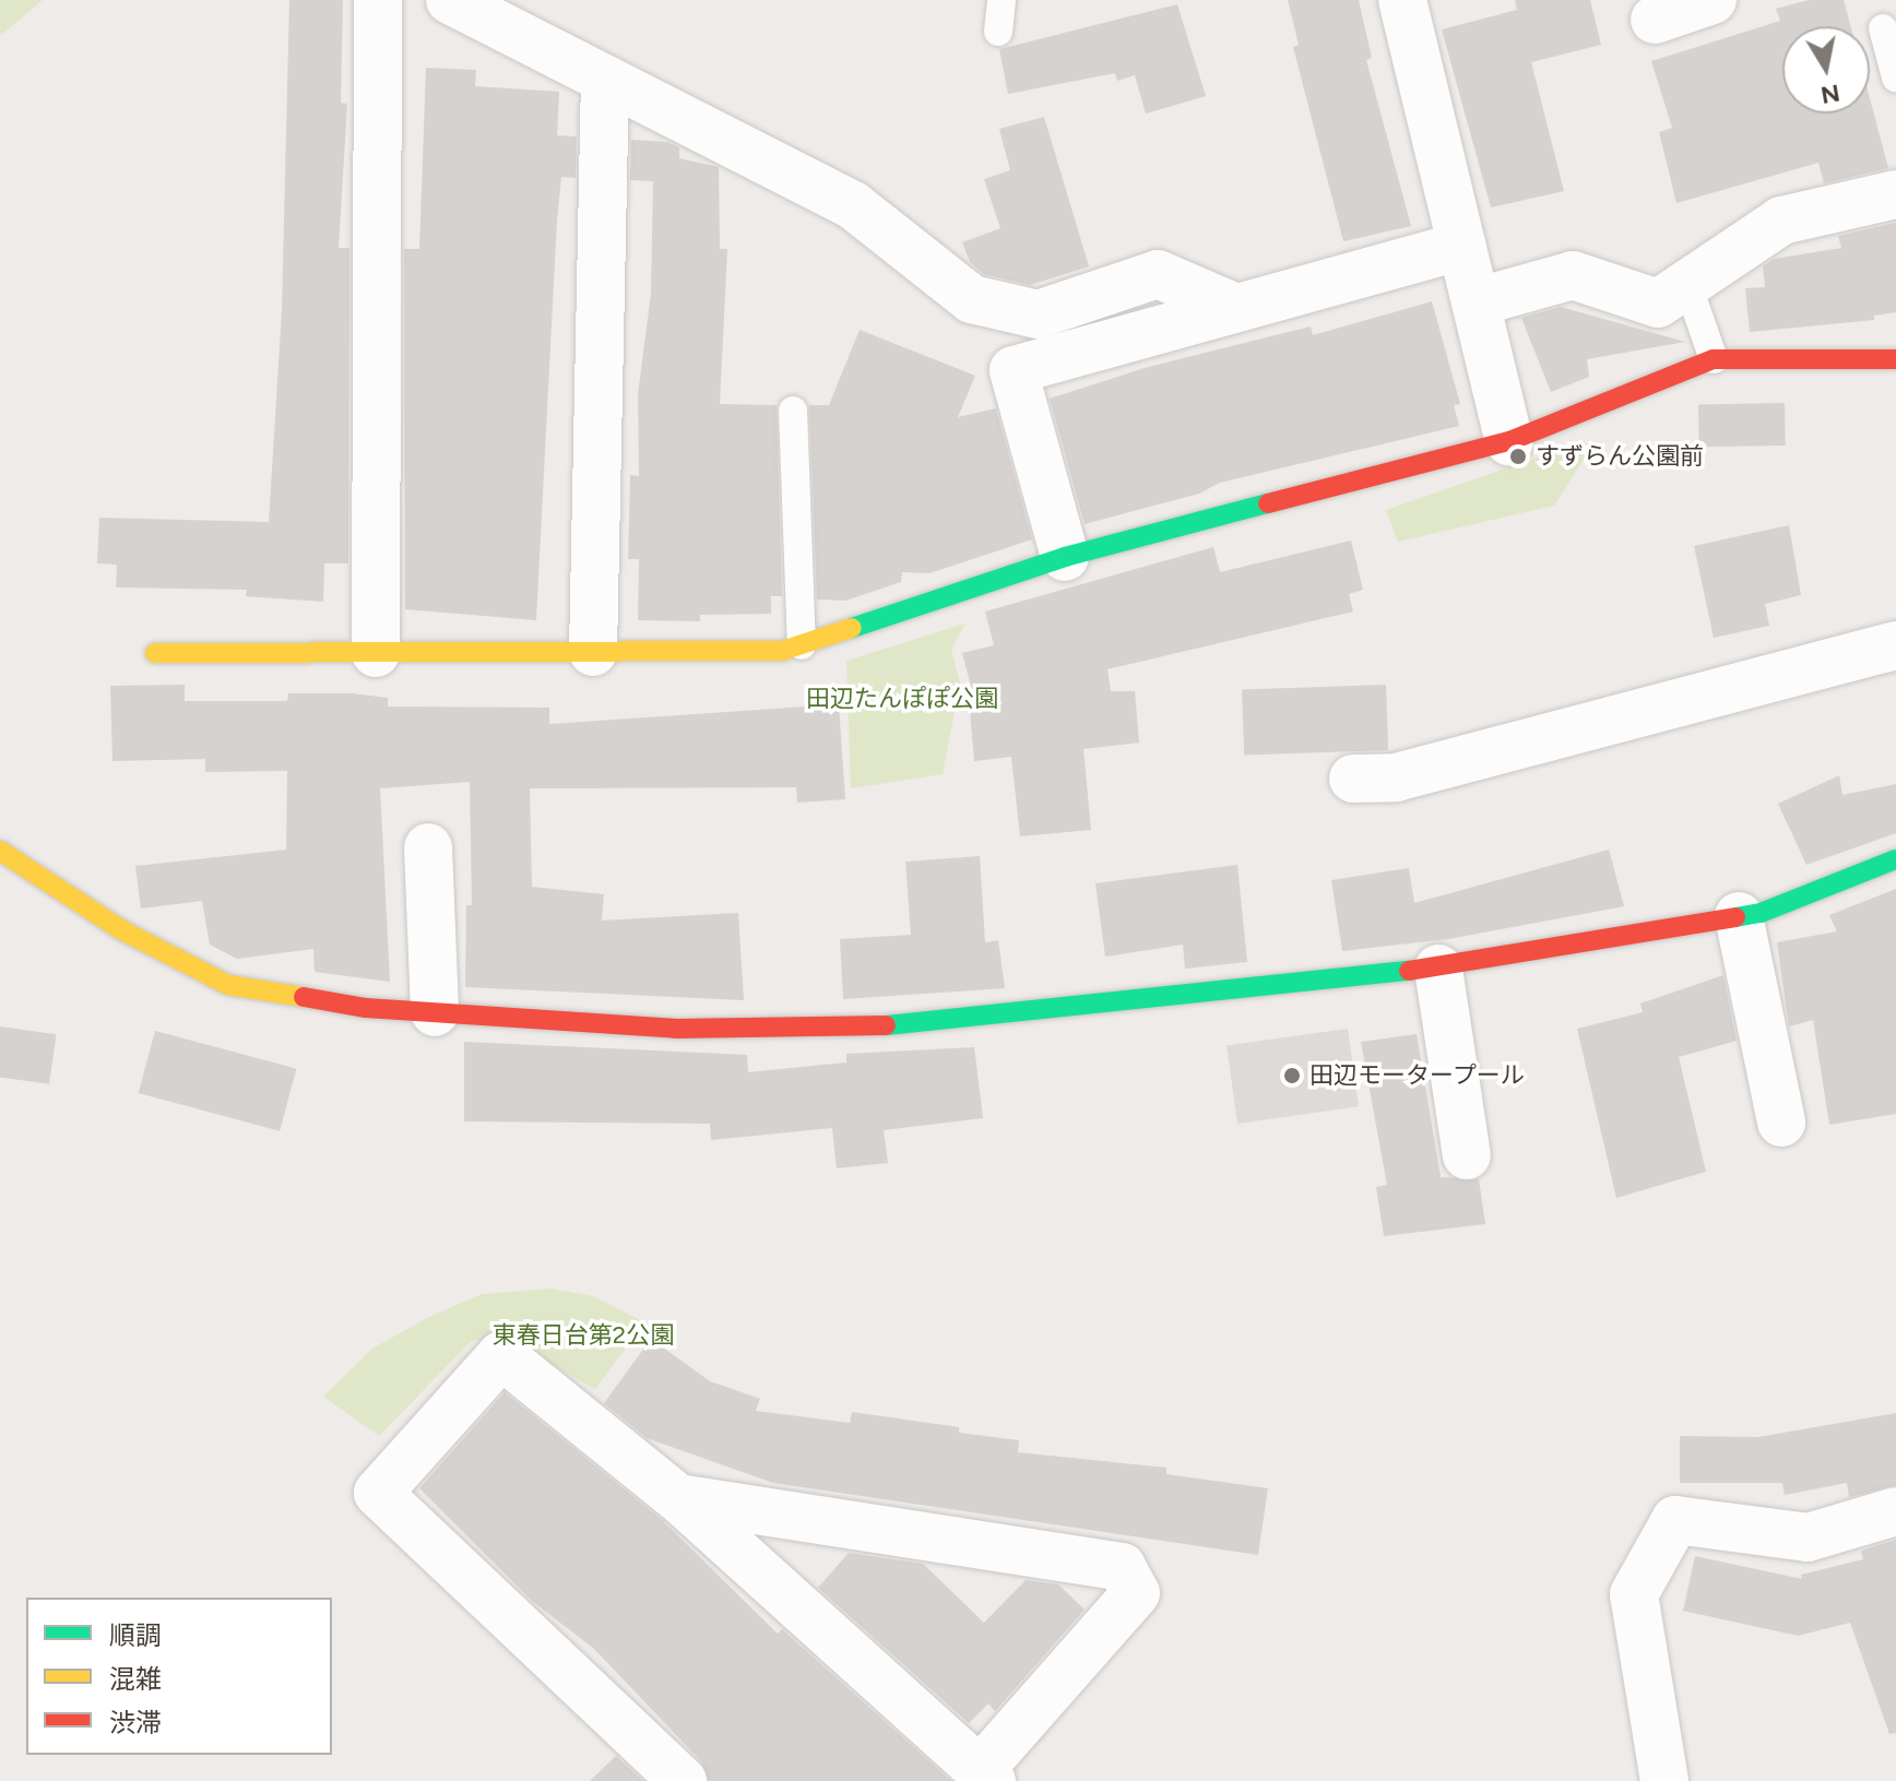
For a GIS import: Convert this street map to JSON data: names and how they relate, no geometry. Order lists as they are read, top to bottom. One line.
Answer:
{"parks":["田辺たんぽぽ公園","東春日台第2公園"],"places":["すずらん公園前","田辺モータープール"],"legend":["順調","混雑","渋滞"],"north":"bottom"}
